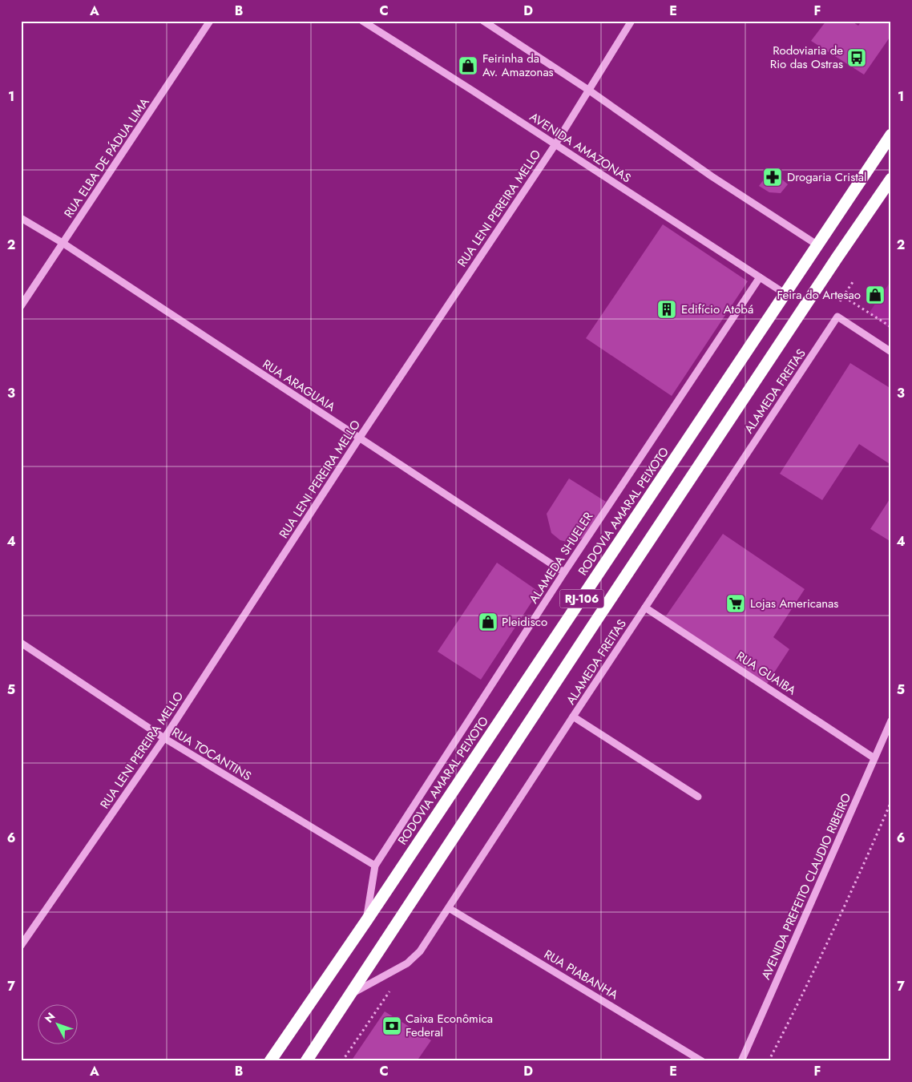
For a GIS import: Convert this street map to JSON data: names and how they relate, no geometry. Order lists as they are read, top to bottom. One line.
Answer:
{"streets":{"highway":["RODOVIA AMARAL PEIXOTO","RJ-106"],"street":["AVENIDA AMAZONAS","RUA ELBA DE PÁDUA LIMA","RUA LENI PEREIRA MELLO","RUA ARAGUAIA","ALAMEDA FREITAS","ALAMEDA SHUELER","RUA GUAIBA","RUA TOCANTINS","AVENIDA PREFEITO CLAUDIO RIBEIRO","RUA PIABANHA"]},"crossings":[["AVENIDA AMAZONAS","RUA LENI PEREIRA MELLO"],["AVENIDA AMAZONAS","RODOVIA AMARAL PEIXOTO"],["AVENIDA AMAZONAS","ALAMEDA SHUELER"],["RUA ELBA DE PÁDUA LIMA","RUA ARAGUAIA"],["RUA LENI PEREIRA MELLO","RUA ARAGUAIA"],["RUA LENI PEREIRA MELLO","RUA TOCANTINS"],["RUA ARAGUAIA","ALAMEDA SHUELER"],["ALAMEDA FREITAS","RJ-106"],["ALAMEDA FREITAS","RUA GUAIBA"],["ALAMEDA FREITAS","RUA PIABANHA"],["RODOVIA AMARAL PEIXOTO","ALAMEDA SHUELER"],["ALAMEDA SHUELER","RUA TOCANTINS"],["RUA GUAIBA","AVENIDA PREFEITO CLAUDIO RIBEIRO"]],"places":{"bus stop":["Rodoviaria de Rio das Ostras"],"shop":["Feirinha da Av. Amazonas","Feira do Artesao","Pleidisco"],"pharmacy":["Drogaria Cristal"],"building":["Edifício Atobá"],"supermarket":["Lojas Americanas"],"bank":["Caixa Econômica Federal"]},"north":"top left","grid":{"columns":["A","B","C","D","E","F"],"rows":["1","2","3","4","5","6","7"]}}
